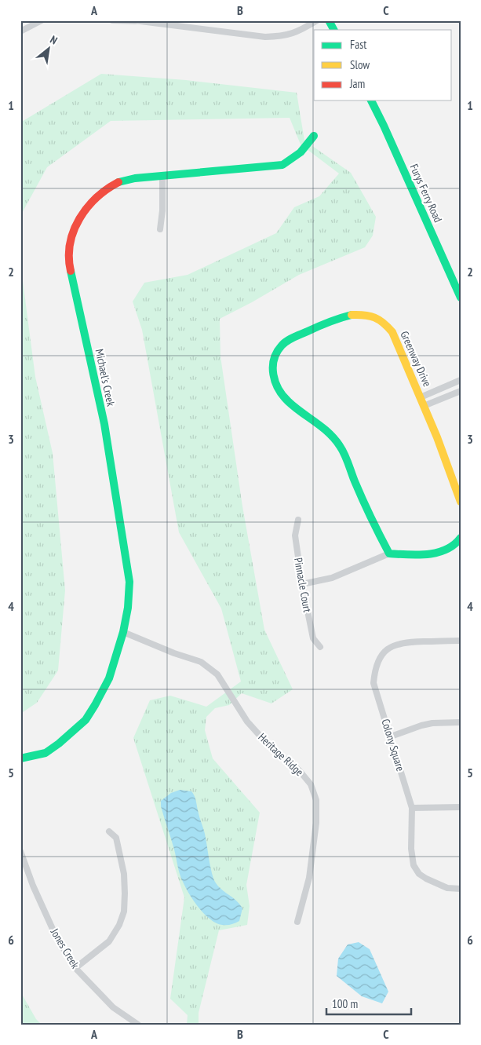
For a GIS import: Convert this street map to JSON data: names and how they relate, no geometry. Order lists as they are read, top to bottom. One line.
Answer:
{"streets":{"street":["Furys Ferry Road","Greenway Drive","Michael's Creek","Pinnacle Court","Colony Square","Heritage Ridge","Jones Creek"]},"crossings":[["Michael's Creek","Heritage Ridge"]],"legend":["Fast","Slow","Jam"],"scale_bar":"100 m","north":"top right","grid":{"columns":["A","B","C"],"rows":["1","2","3","4","5","6"]}}
